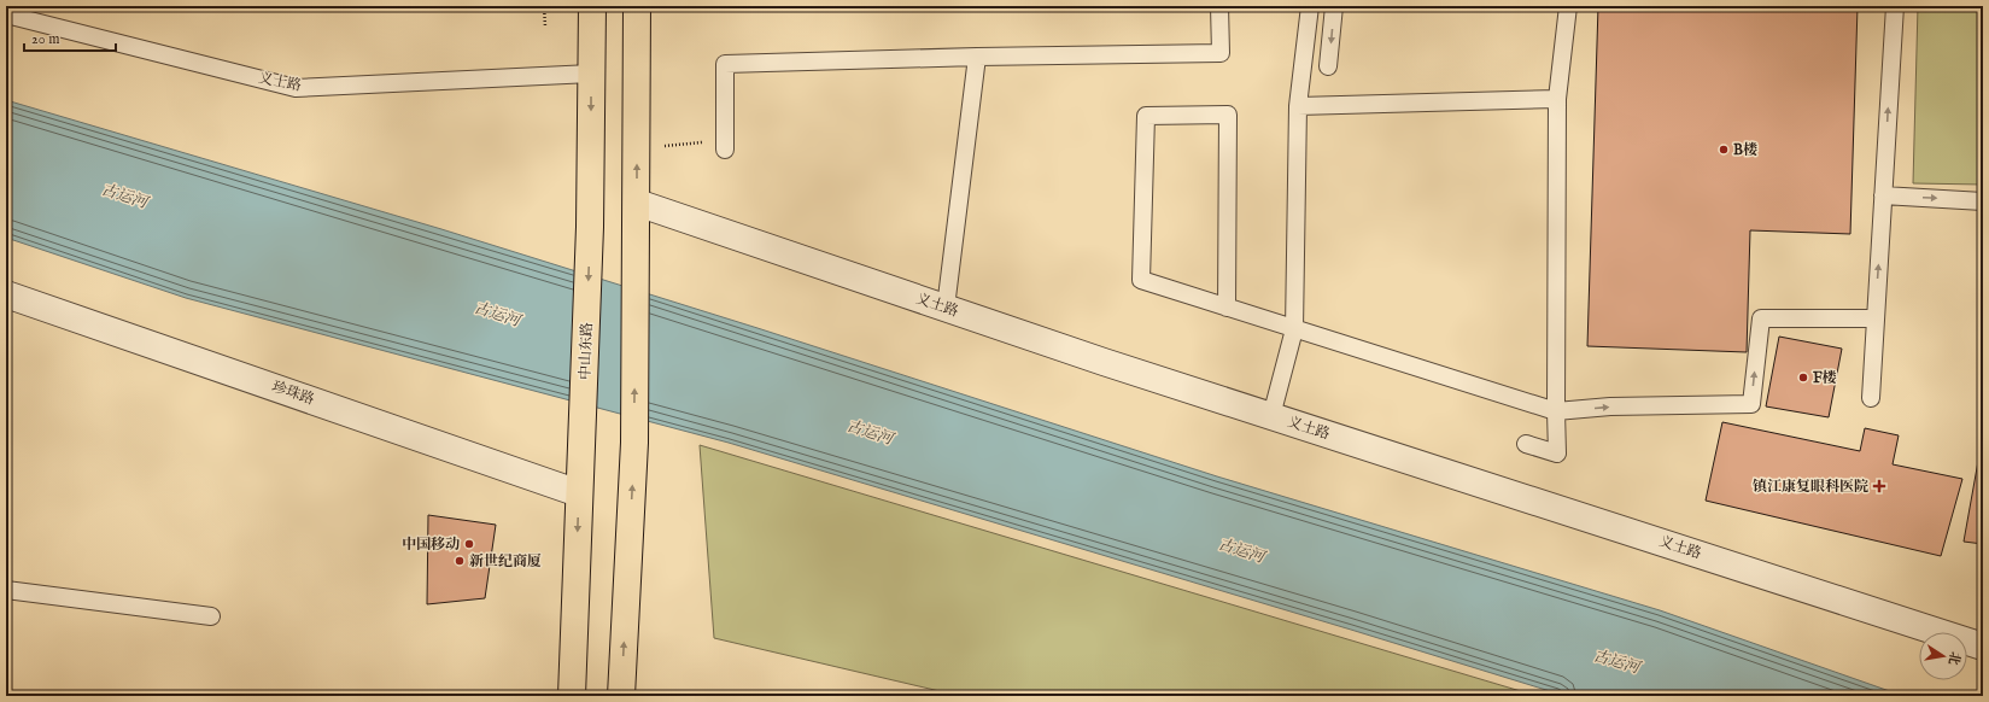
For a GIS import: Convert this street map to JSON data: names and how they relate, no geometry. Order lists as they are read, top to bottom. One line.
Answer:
{"streets":{"main road":["中山东路"],"street":["义土路","珍珠路"],"lane":["义士路"]},"crossings":[["义士路","中山东路"],["中山东路","珍珠路"]],"water":["古运河"],"places":{"other":["B楼","F楼","中国移动","新世纪商厦"],"health":["镇江康复眼科医院"]},"scale_bar":"20 m","north":"right"}
